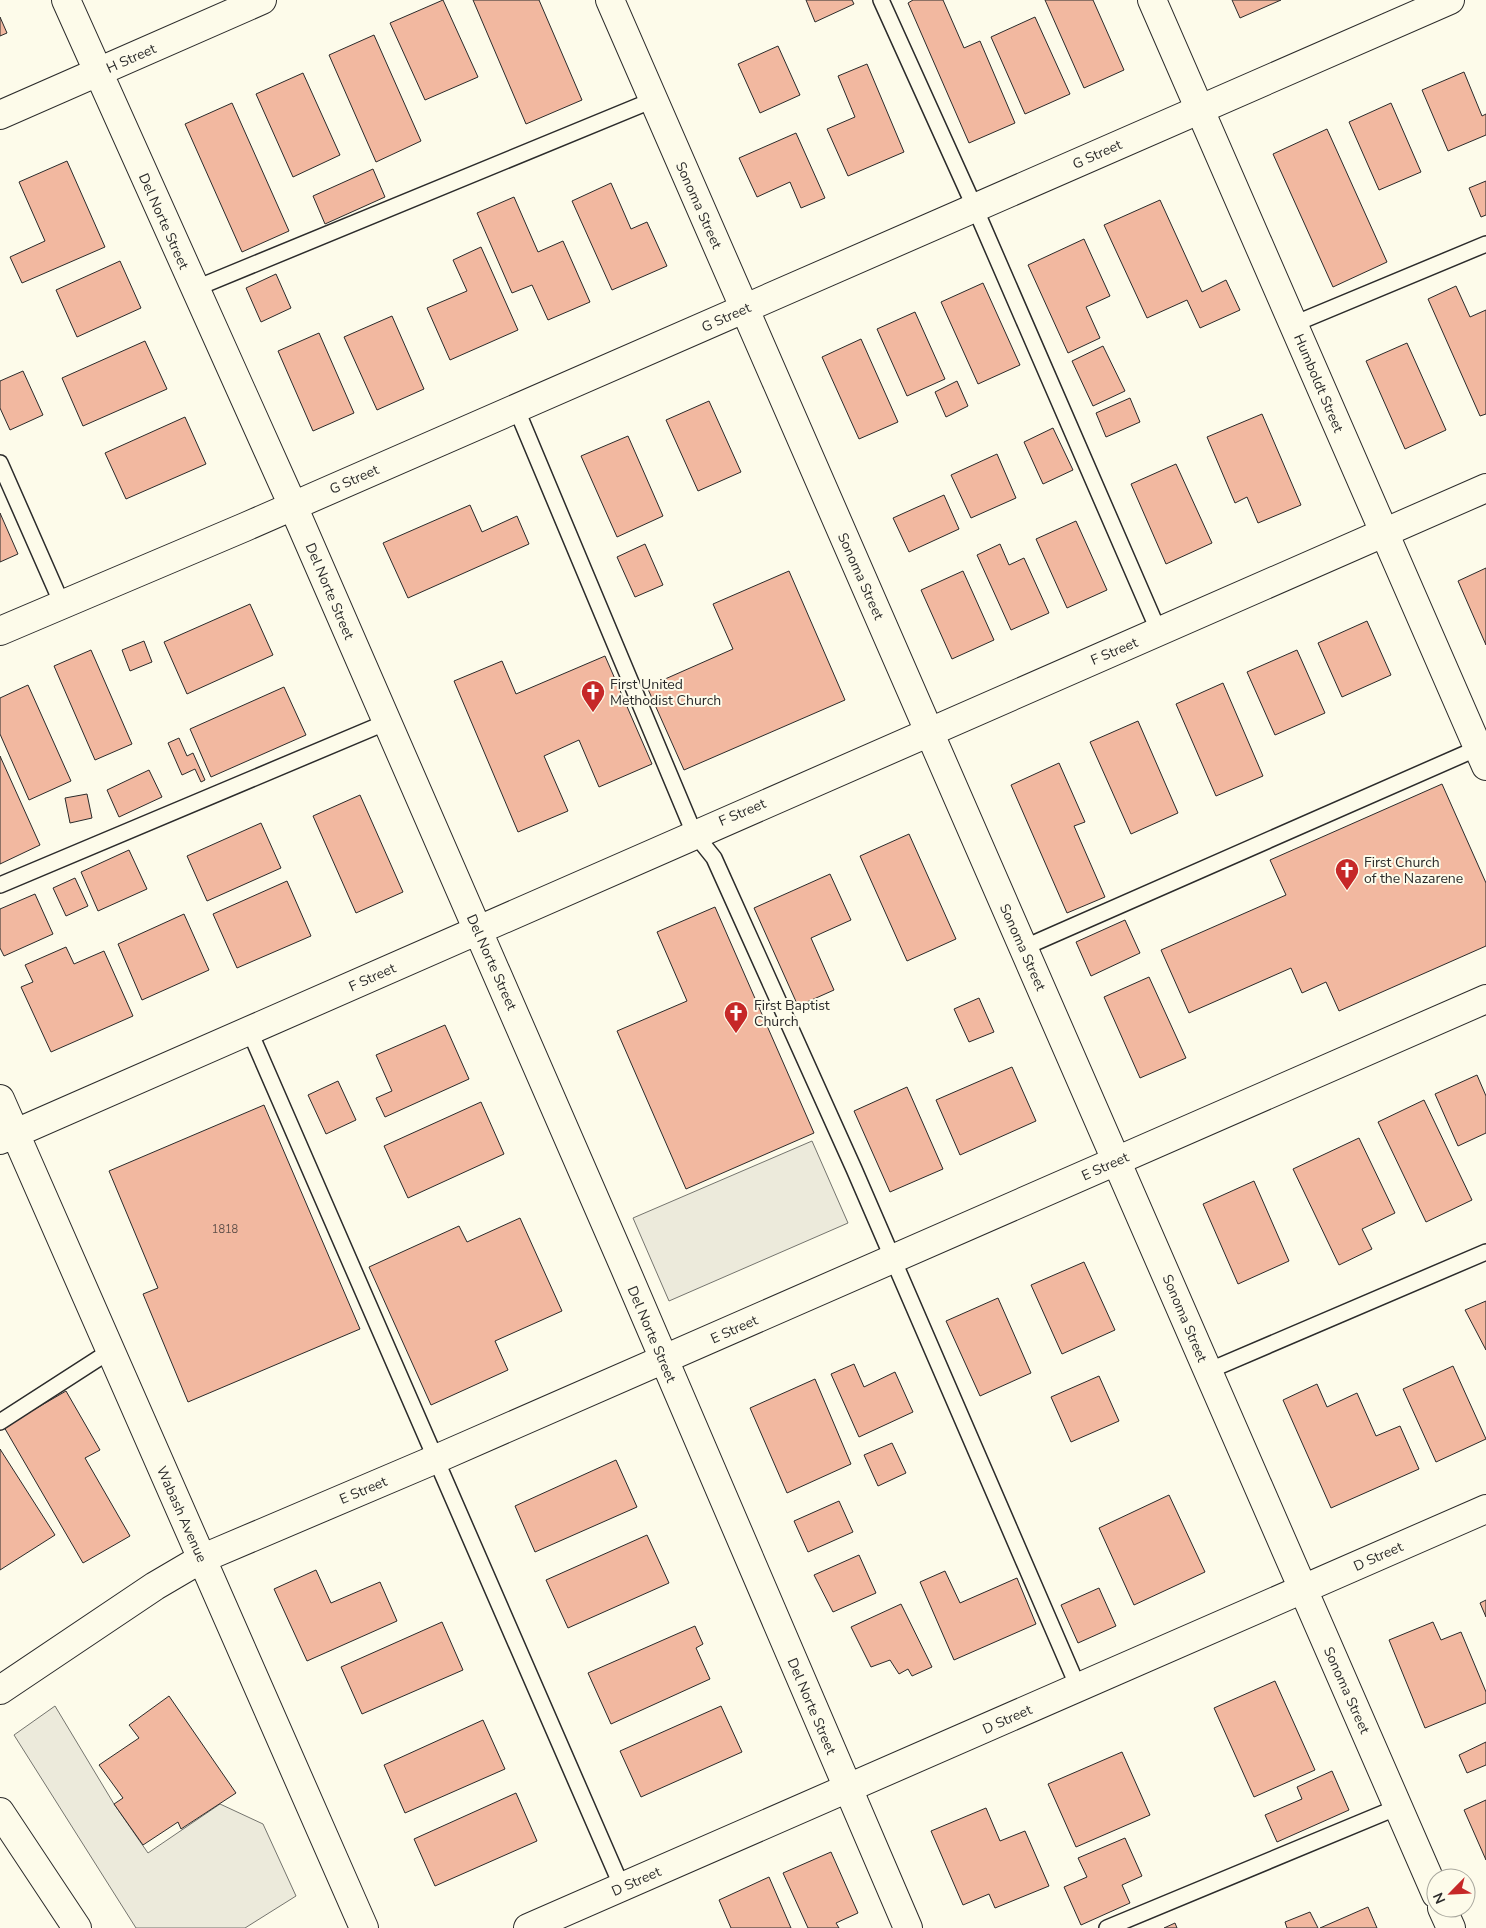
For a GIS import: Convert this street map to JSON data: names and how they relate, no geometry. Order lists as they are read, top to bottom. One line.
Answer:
{"streets":{"street":["H Street","G Street","Sonoma Street","Del Norte Street","Humboldt Street","F Street","E Street","Wabash Avenue","D Street"]},"crossings":[["H Street","Del Norte Street"],["G Street","Sonoma Street"],["G Street","Del Norte Street"],["G Street","Humboldt Street"],["Sonoma Street","F Street"],["Sonoma Street","E Street"],["Sonoma Street","D Street"],["Del Norte Street","F Street"],["Del Norte Street","E Street"],["Del Norte Street","D Street"],["Humboldt Street","F Street"],["F Street","Wabash Avenue"],["E Street","Wabash Avenue"]],"places":{"church":["First United Methodist Church","First Church of the Nazarene","First Baptist Church"]},"house_numbers":["1818"],"north":"bottom left"}
